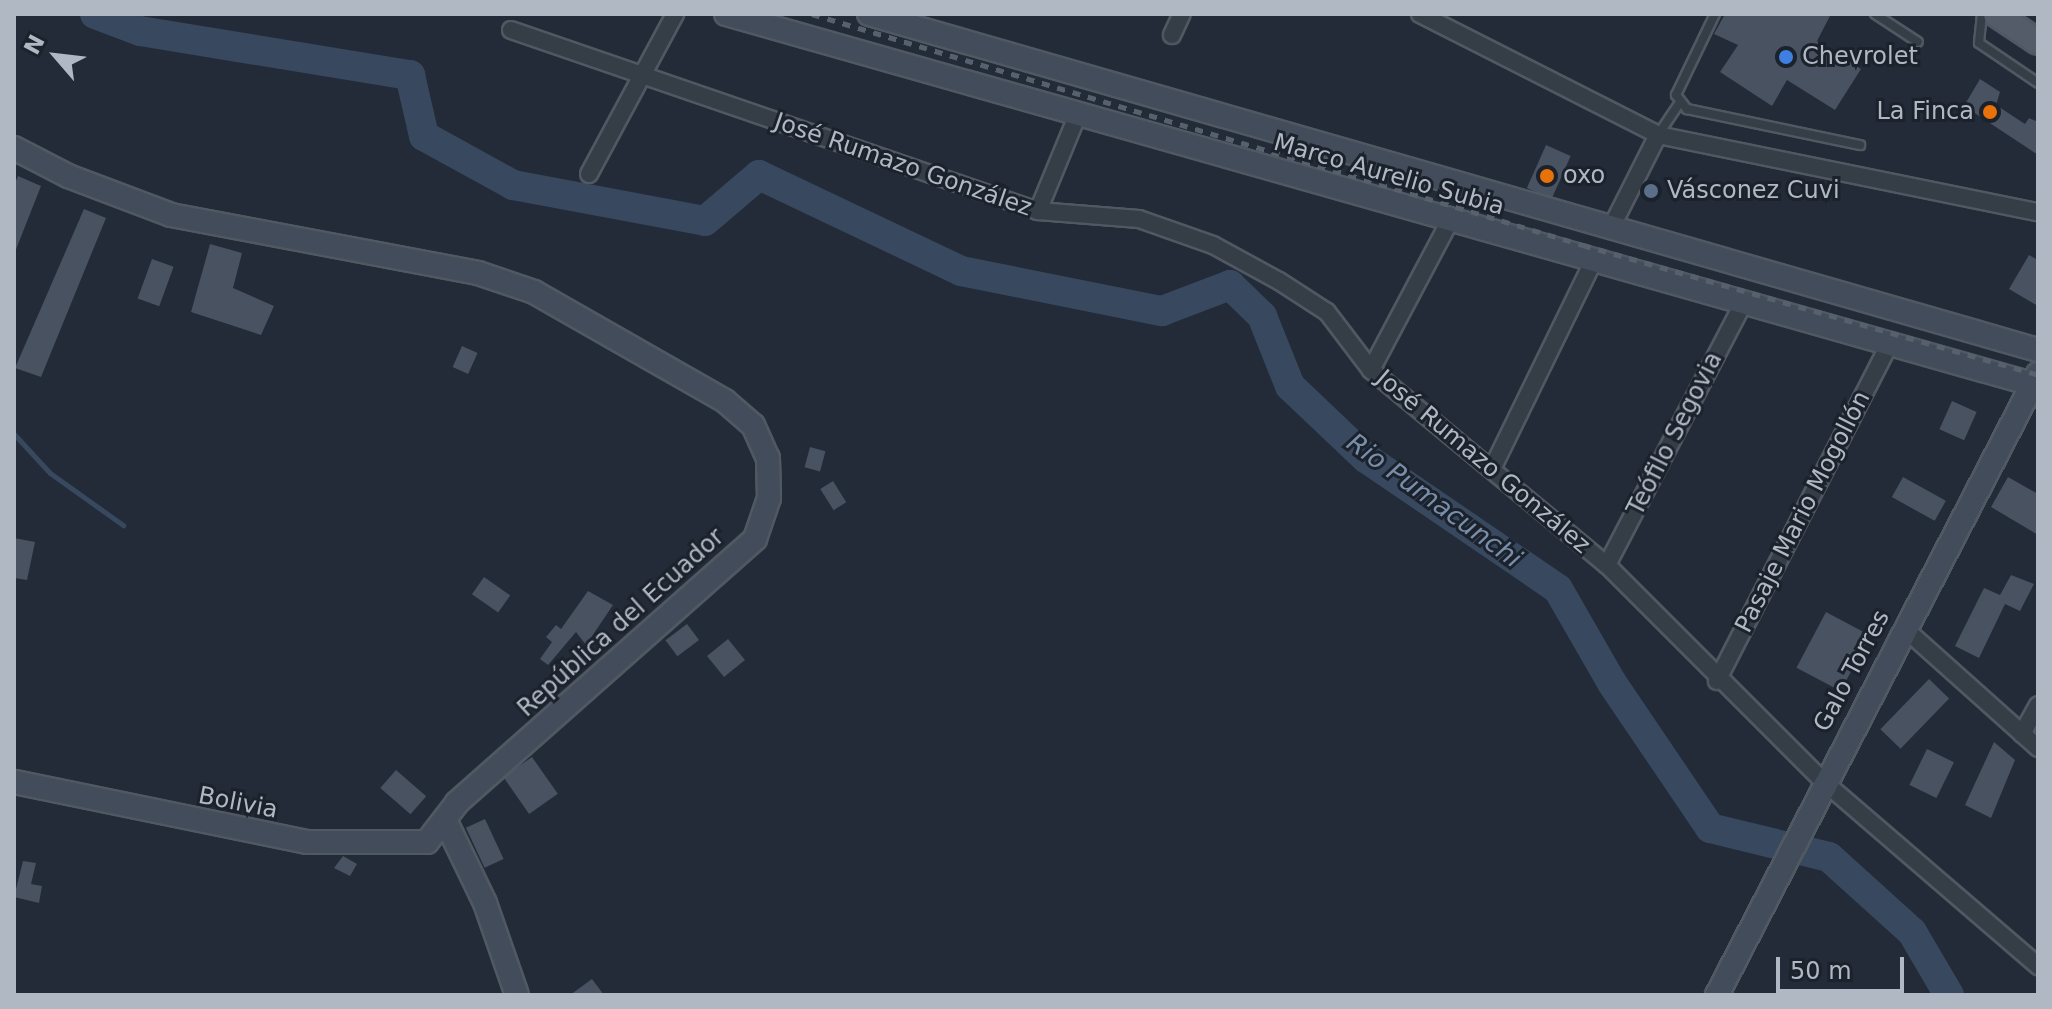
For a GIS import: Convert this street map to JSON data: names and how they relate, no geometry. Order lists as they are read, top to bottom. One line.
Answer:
{"streets":{"street":["José Rumazo González","Marco Aurelio Subia","Teófilo Segovia","Pasaje Mario Mogollón","República del Ecuador","Galo Torres","Bolivia"]},"crossings":[["José Rumazo González","Teófilo Segovia"],["José Rumazo González","Pasaje Mario Mogollón"],["José Rumazo González","Galo Torres"],["Marco Aurelio Subia","Teófilo Segovia"],["Marco Aurelio Subia","Pasaje Mario Mogollón"],["Marco Aurelio Subia","Galo Torres"],["República del Ecuador","Bolivia"]],"water":["Rio Pumacunchi"],"places":["Chevrolet","La Finca","oxo","Vásconez Cuvi"],"scale_bar":"50 m","north":"top left"}
